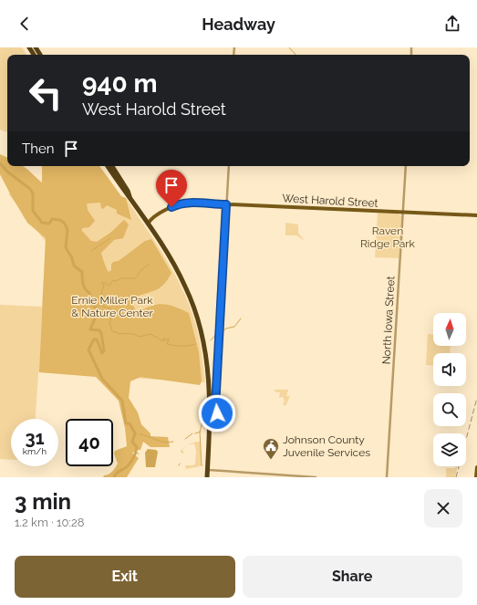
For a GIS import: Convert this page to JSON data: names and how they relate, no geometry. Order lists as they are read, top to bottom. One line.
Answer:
{"streets":{"main road":["West Harold Street"],"street":["North Iowa Street"]},"crossings":[["West Harold Street","North Iowa Street"]],"parks":["Raven Ridge Park","Ernie Miller Park & Nature Center"],"places":{"public building":["Johnson County Juvenile Services"]},"north":"top","page":{"header":"Headway","turn":["940 m","West Harold Street"],"then":"Then","speed":"31 km/h","limit":"40","heading":["3 min","1.2 km · 10:28"],"buttons":["Exit","Share"]}}
